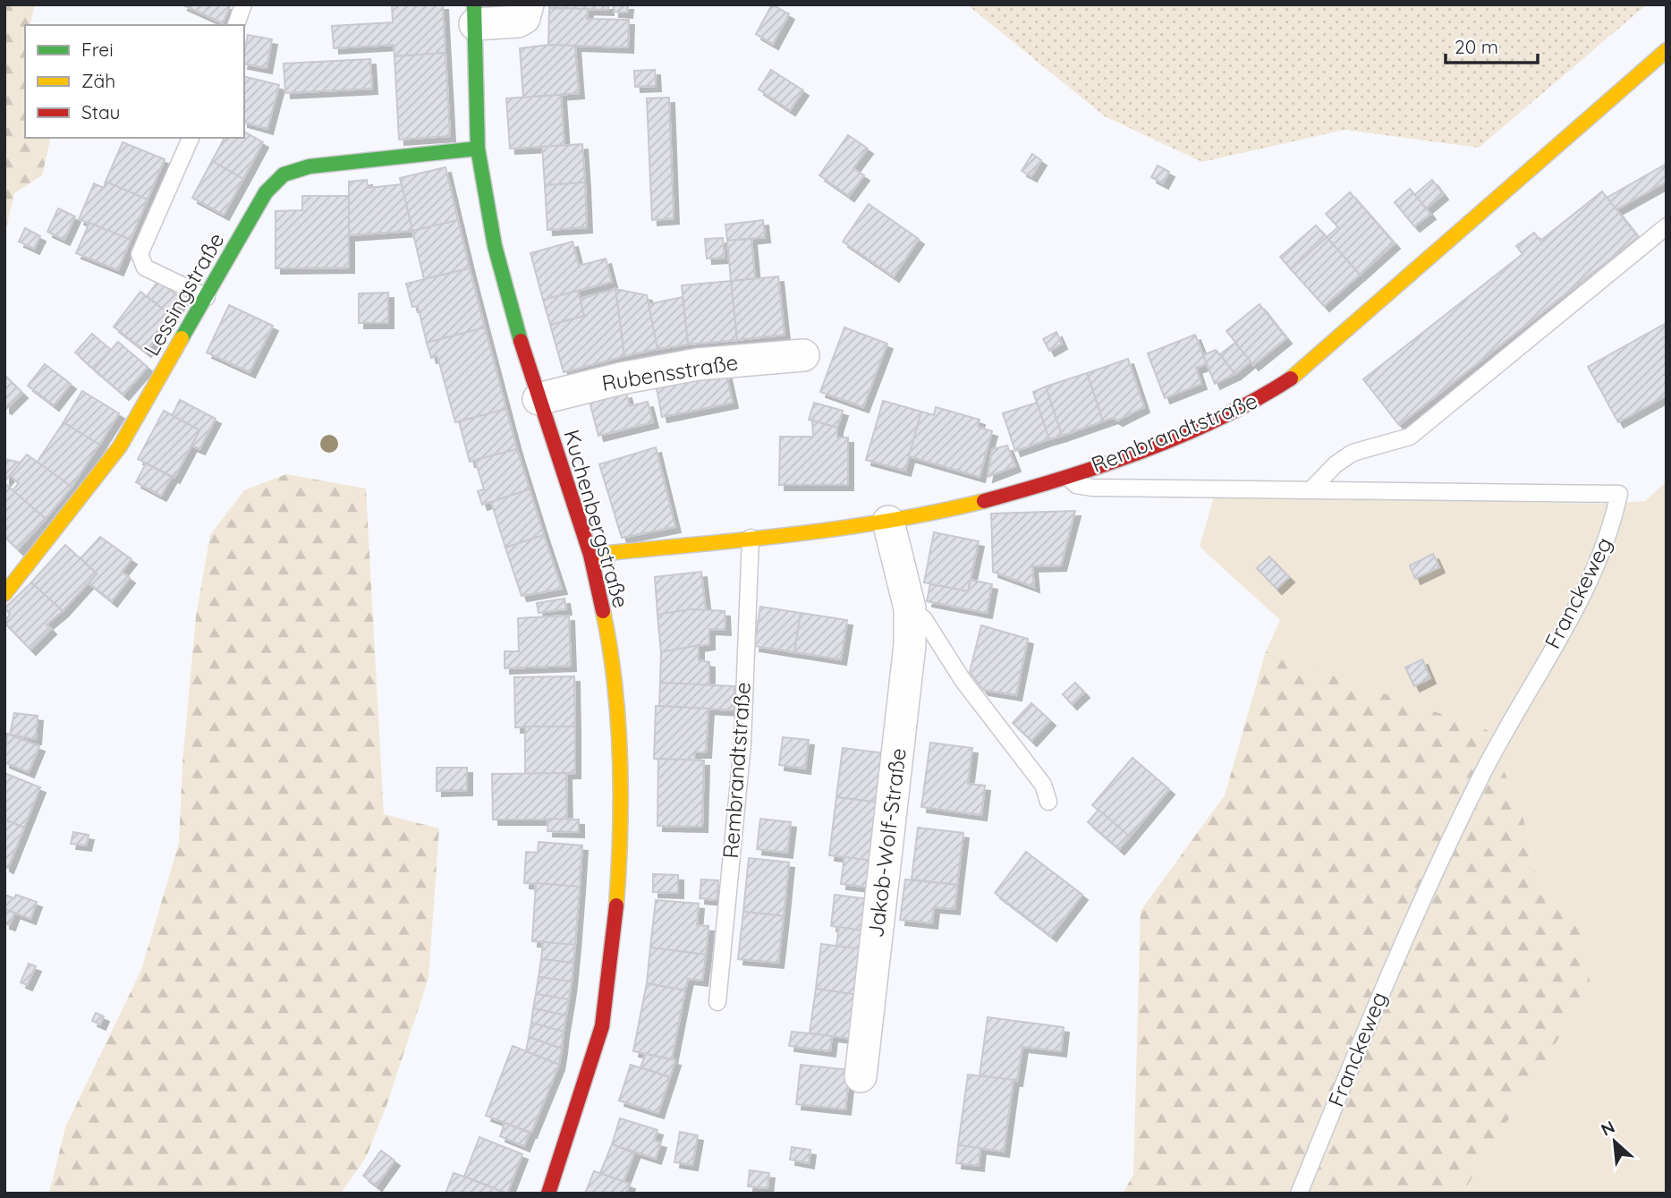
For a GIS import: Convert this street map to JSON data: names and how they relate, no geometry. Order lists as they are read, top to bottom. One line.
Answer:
{"streets":{"street":["Lessingstraße","Rubensstraße","Rembrandtstraße","Kuchenbergstraße","Jakob-Wolf-Straße"],"lane":["Franckeweg"]},"crossings":[["Lessingstraße","Kuchenbergstraße"],["Rubensstraße","Kuchenbergstraße"],["Rembrandtstraße","Kuchenbergstraße"],["Rembrandtstraße","Franckeweg"],["Rembrandtstraße","Jakob-Wolf-Straße"]],"legend":["Frei","Zäh","Stau"],"scale_bar":"20 m","north":"top left"}
